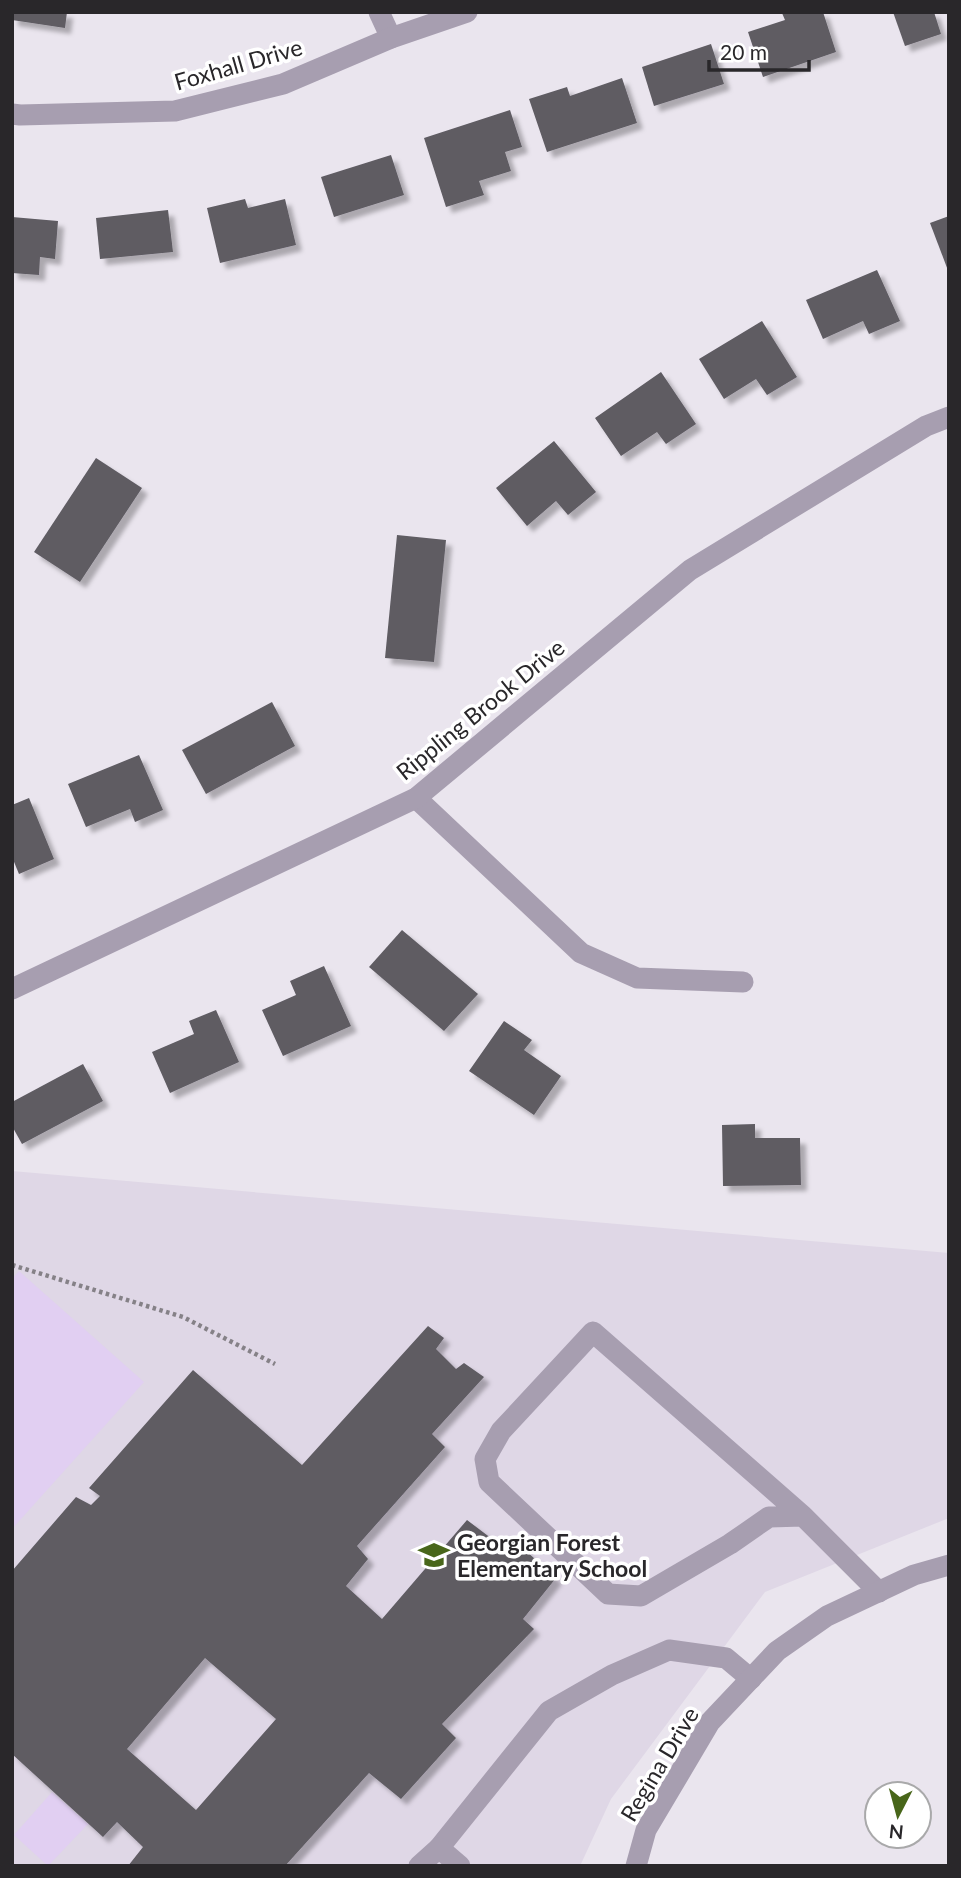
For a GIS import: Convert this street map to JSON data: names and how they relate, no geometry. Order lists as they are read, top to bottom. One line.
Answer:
{"streets":{"street":["Foxhall Drive","Rippling Brook Drive","Regina Drive"]},"places":{"school or university":["Georgian Forest Elementary School"]},"scale_bar":"20 m","north":"bottom"}
